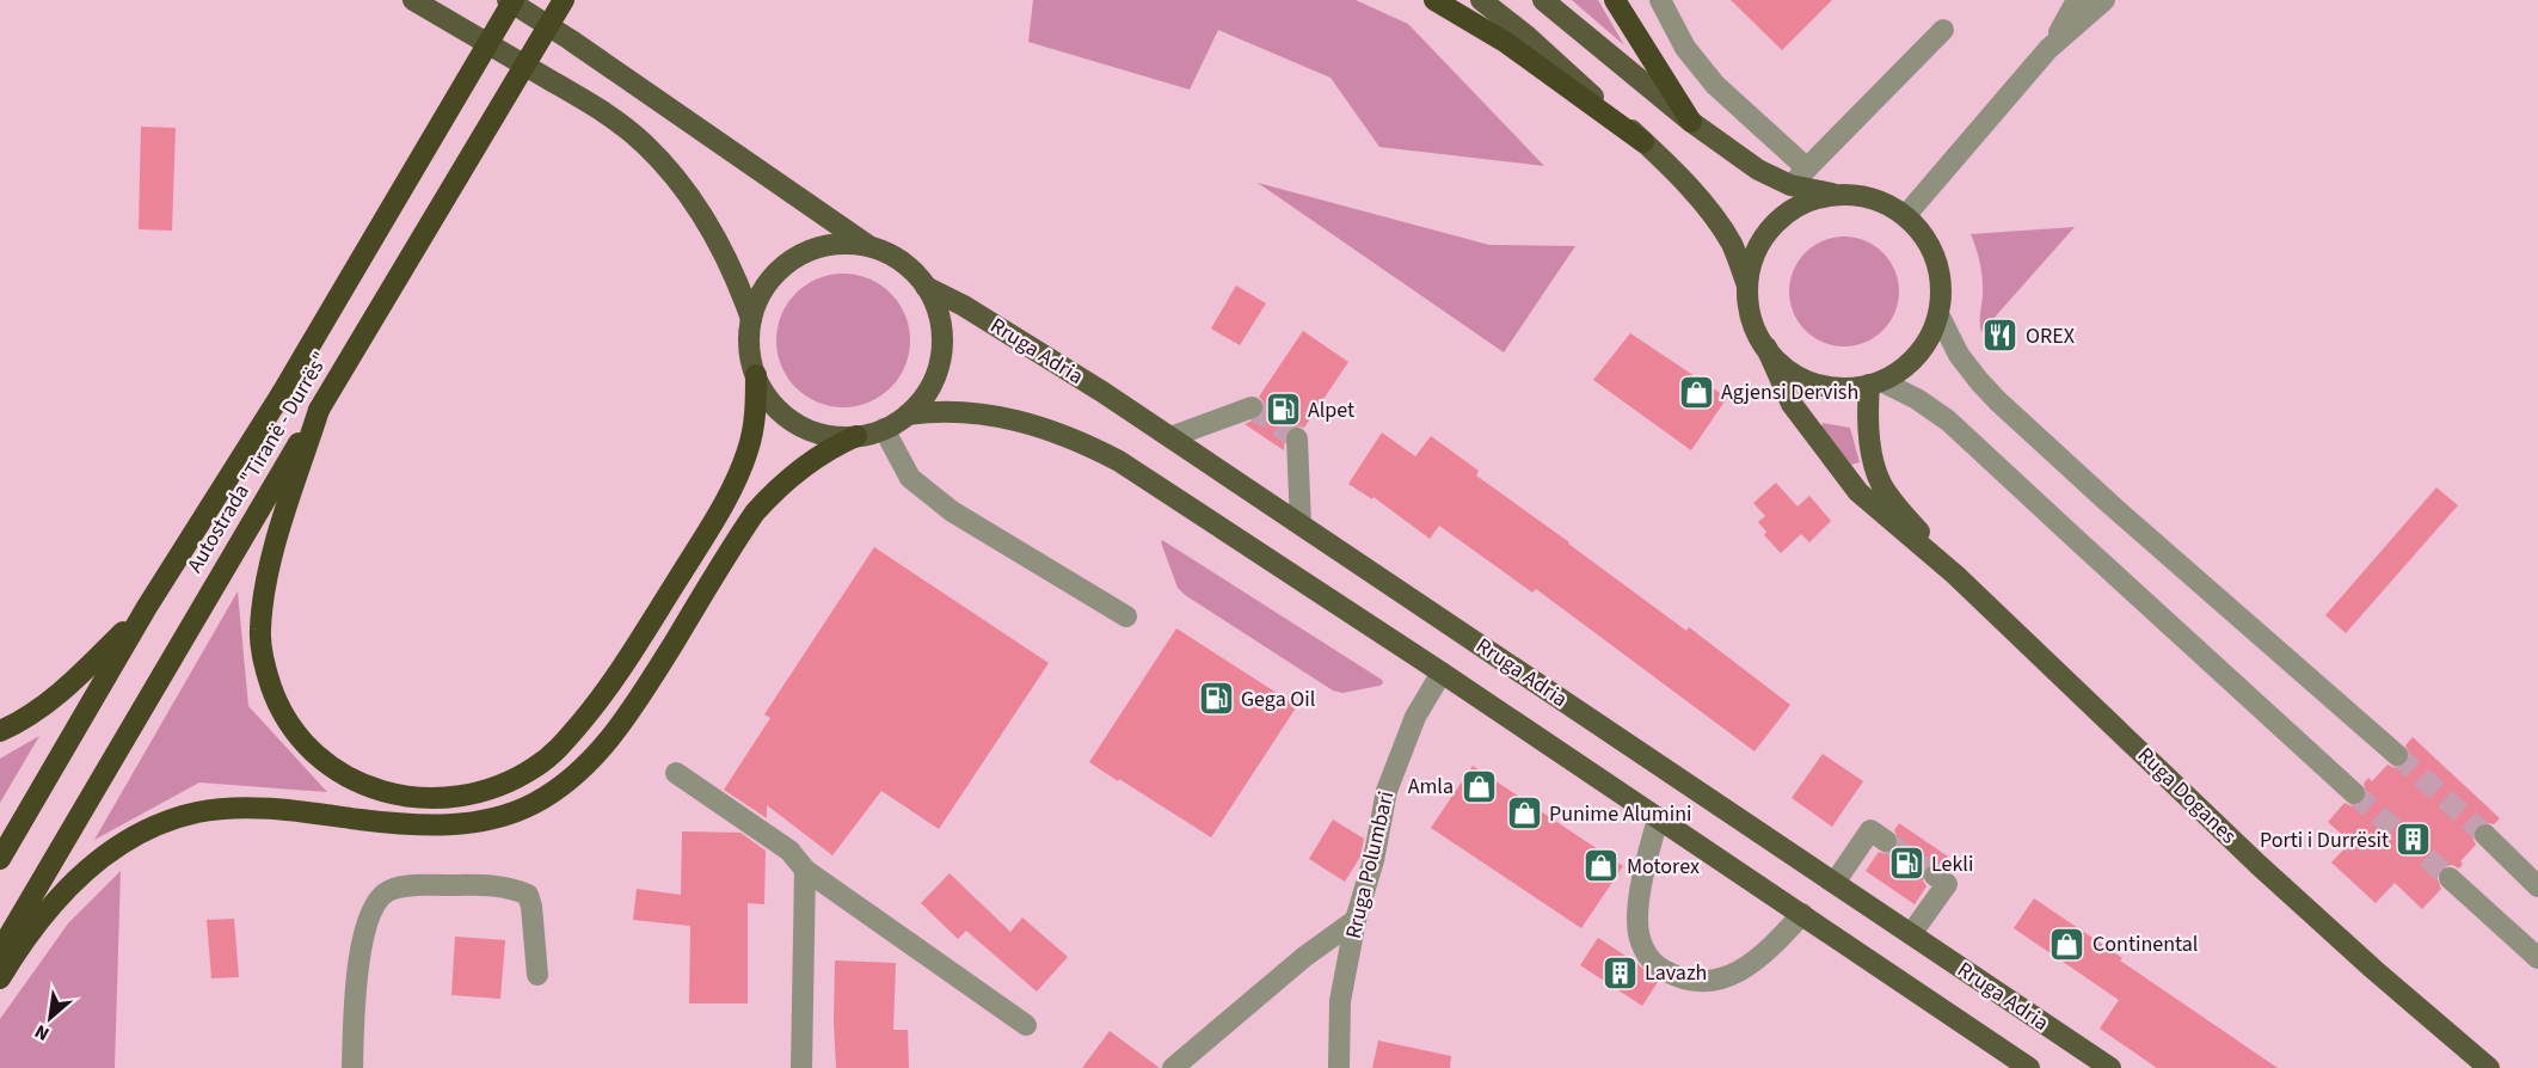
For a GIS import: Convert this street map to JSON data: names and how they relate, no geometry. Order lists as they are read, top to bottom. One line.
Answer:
{"streets":{"highway":["Autostrada \"Tiranë - Durrës\""],"main road":["Rruga Adria","Ruga Doganes"],"street":["Rruga Polumbari"]},"crossings":[["Rruga Adria","Rruga Polumbari"]],"places":{"restaurant":["OREX"],"shop":["Agjensi Dervish","Amla","Punime Alumini","Motorex","Continental"],"fuel station":["Alpet","Gega Oil","Lekli"],"building":["Porti i Durrësit","Lavazh"]},"north":"bottom left"}
